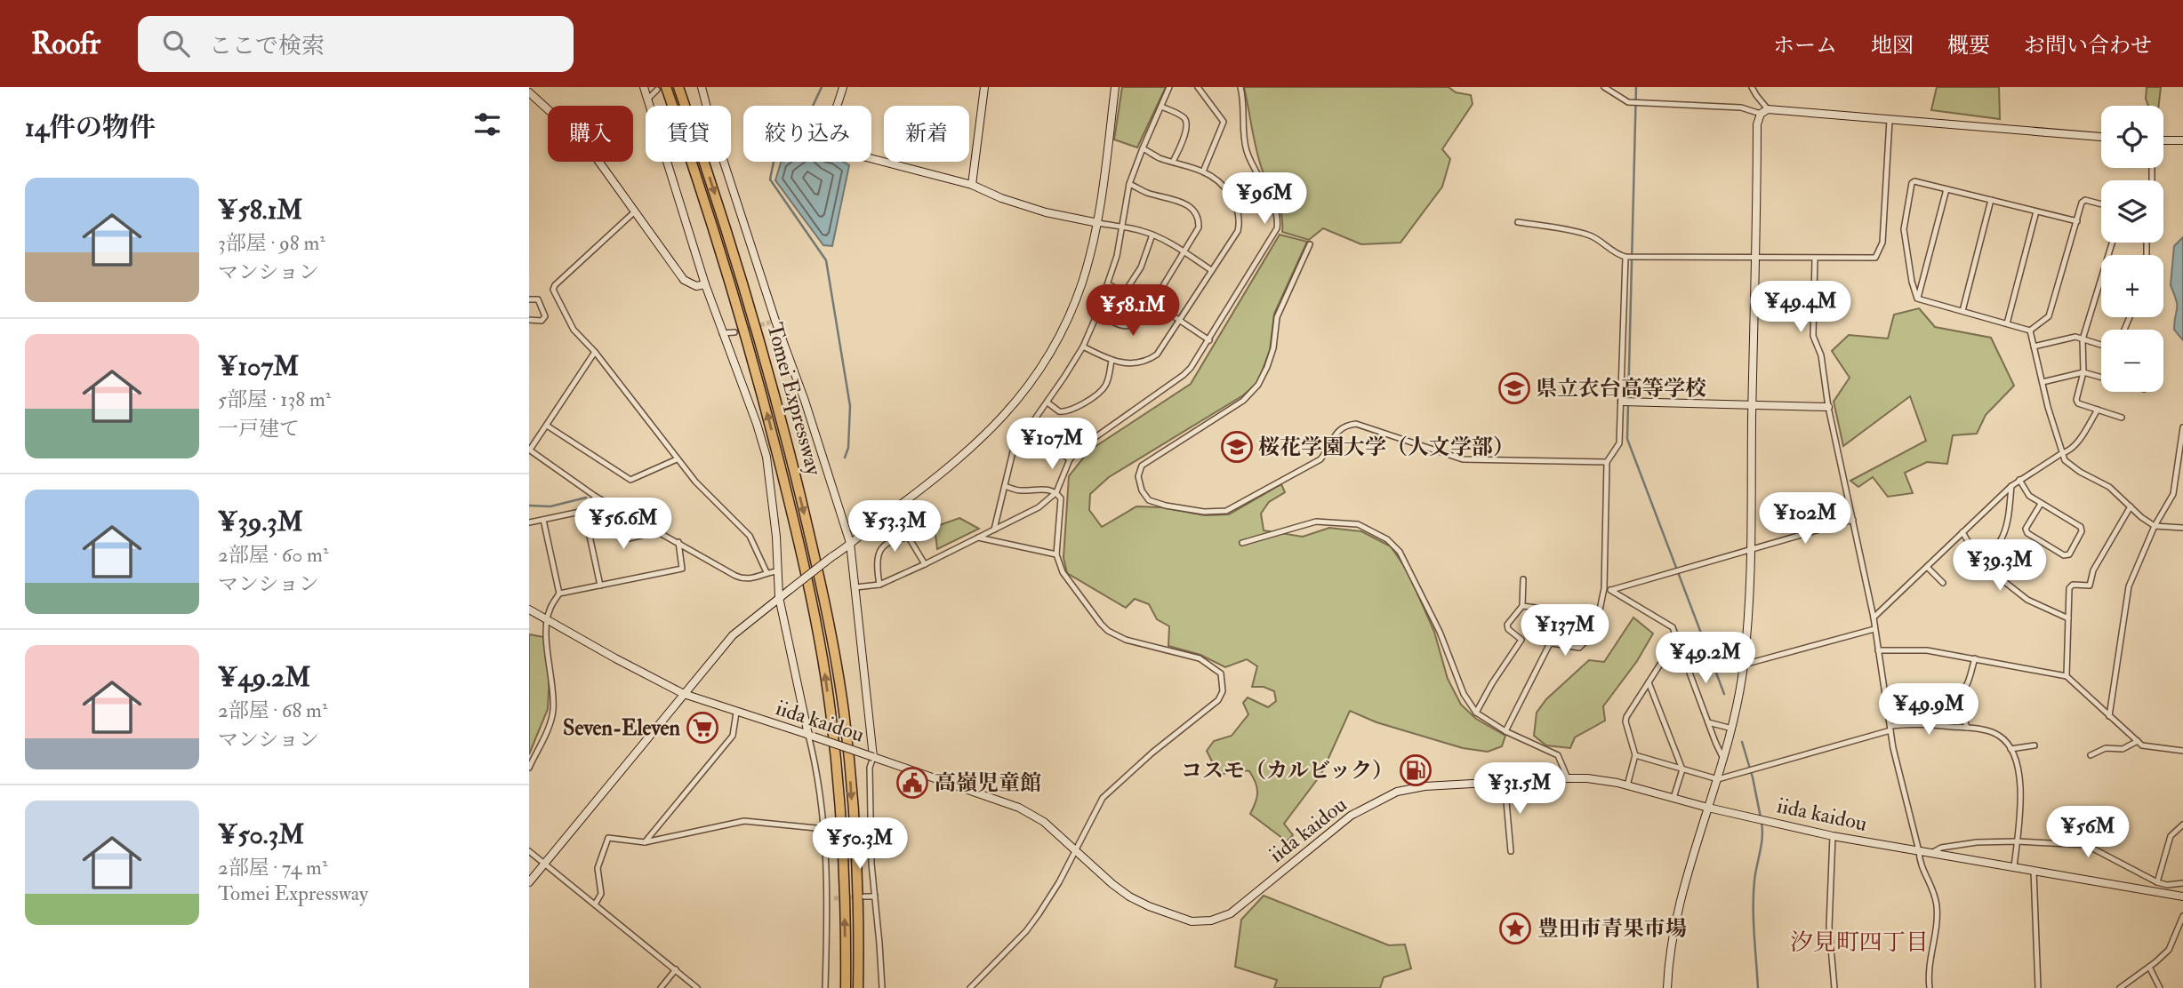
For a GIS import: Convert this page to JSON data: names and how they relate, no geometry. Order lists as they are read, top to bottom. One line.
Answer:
{"streets":{"highway":["Tomei Expressway"],"street":["iida kaidou"]},"districts":["汐見町四丁目"],"places":{"school or university":["県立衣台高等学校","桜花学園大学（人文学部）"],"supermarket":["Seven-Eleven"],"fuel station":["コスモ（カルビック）"],"public building":["高嶺児童館"],"place":["豊田市青果市場"]},"page":{"header":"Roofr","search":"ここで検索","nav":["ホーム","地図","概要","お問い合わせ"],"heading":"14件の物件","map_buttons":["+","−"],"chip":["購入","賃貸","絞り込み","新着"],"list":[{"name":"¥58.1M","note":"3部屋 · 98 m² · マンション"},{"name":"¥107M","note":"5部屋 · 138 m² · 一戸建て"},{"name":"¥39.3M","note":"2部屋 · 60 m² · マンション"},{"name":"¥49.2M","note":"2部屋 · 68 m² · マンション"},{"name":"¥50.3M","note":"2部屋 · 74 m² · Tomei Expressway"}],"price":["¥96M","¥49.4M","¥58.1M","¥107M","¥102M","¥56.6M","¥53.3M","¥39.3M","¥137M","¥49.2M","¥49.9M","¥31.5M","¥56M","¥50.3M"]}}
